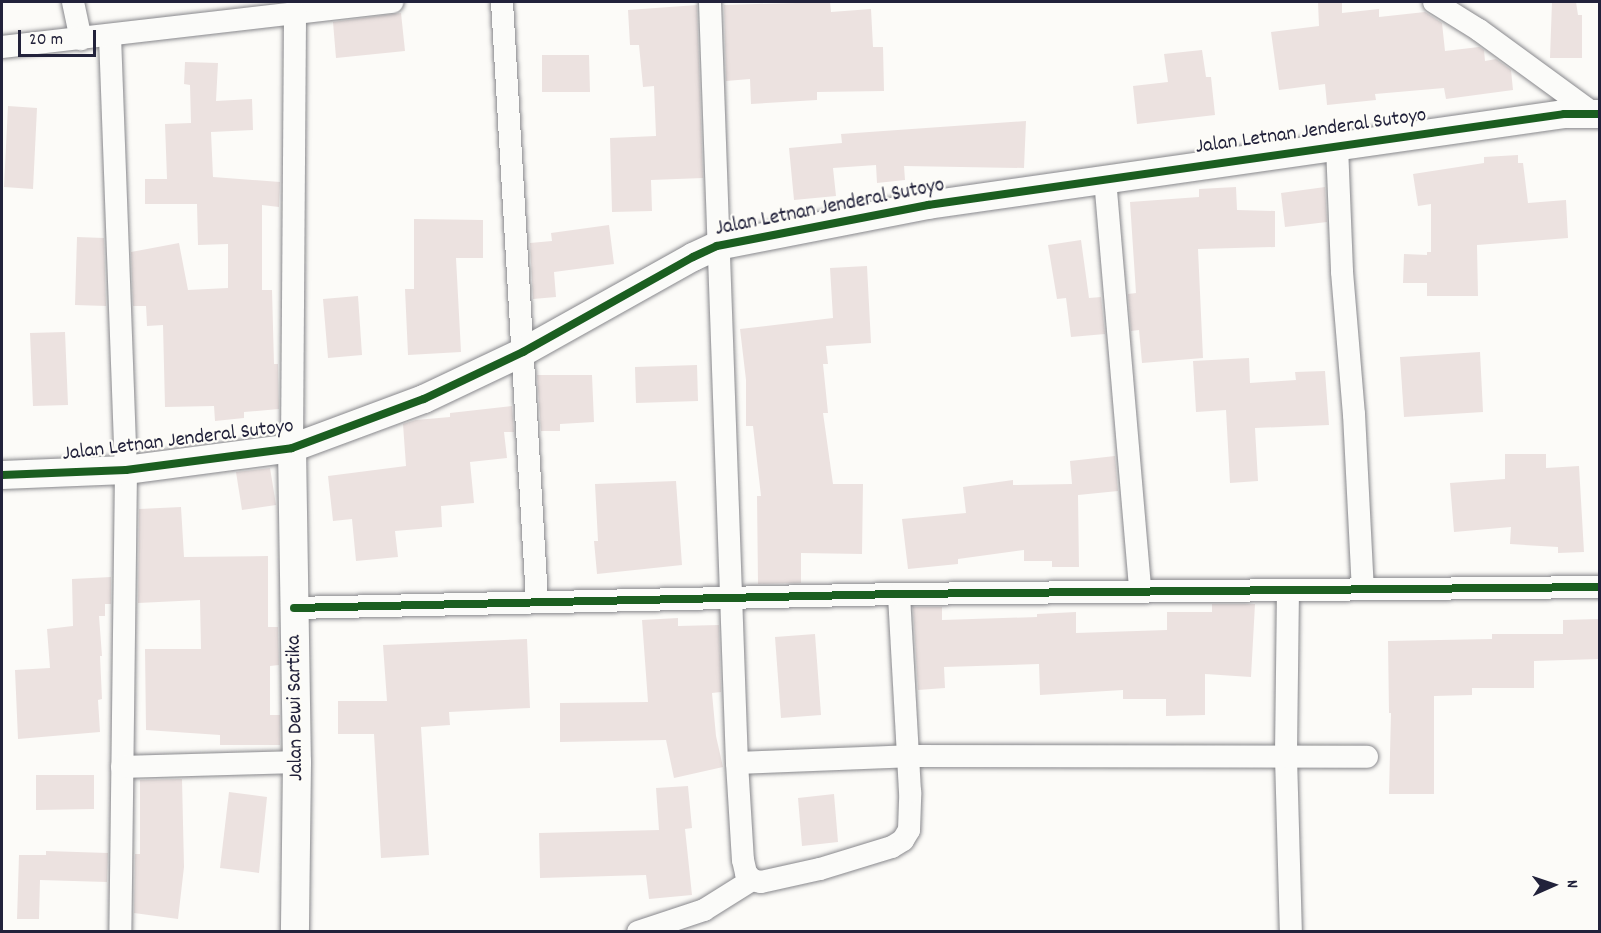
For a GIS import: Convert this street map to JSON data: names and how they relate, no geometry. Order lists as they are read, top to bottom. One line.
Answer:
{"streets":{"street":["Jalan Letnan Jenderal Sutoyo","Jalan Dewi Sartika"]},"crossings":[["Jalan Letnan Jenderal Sutoyo","Jalan Dewi Sartika"]],"scale_bar":"20 m","north":"right"}
